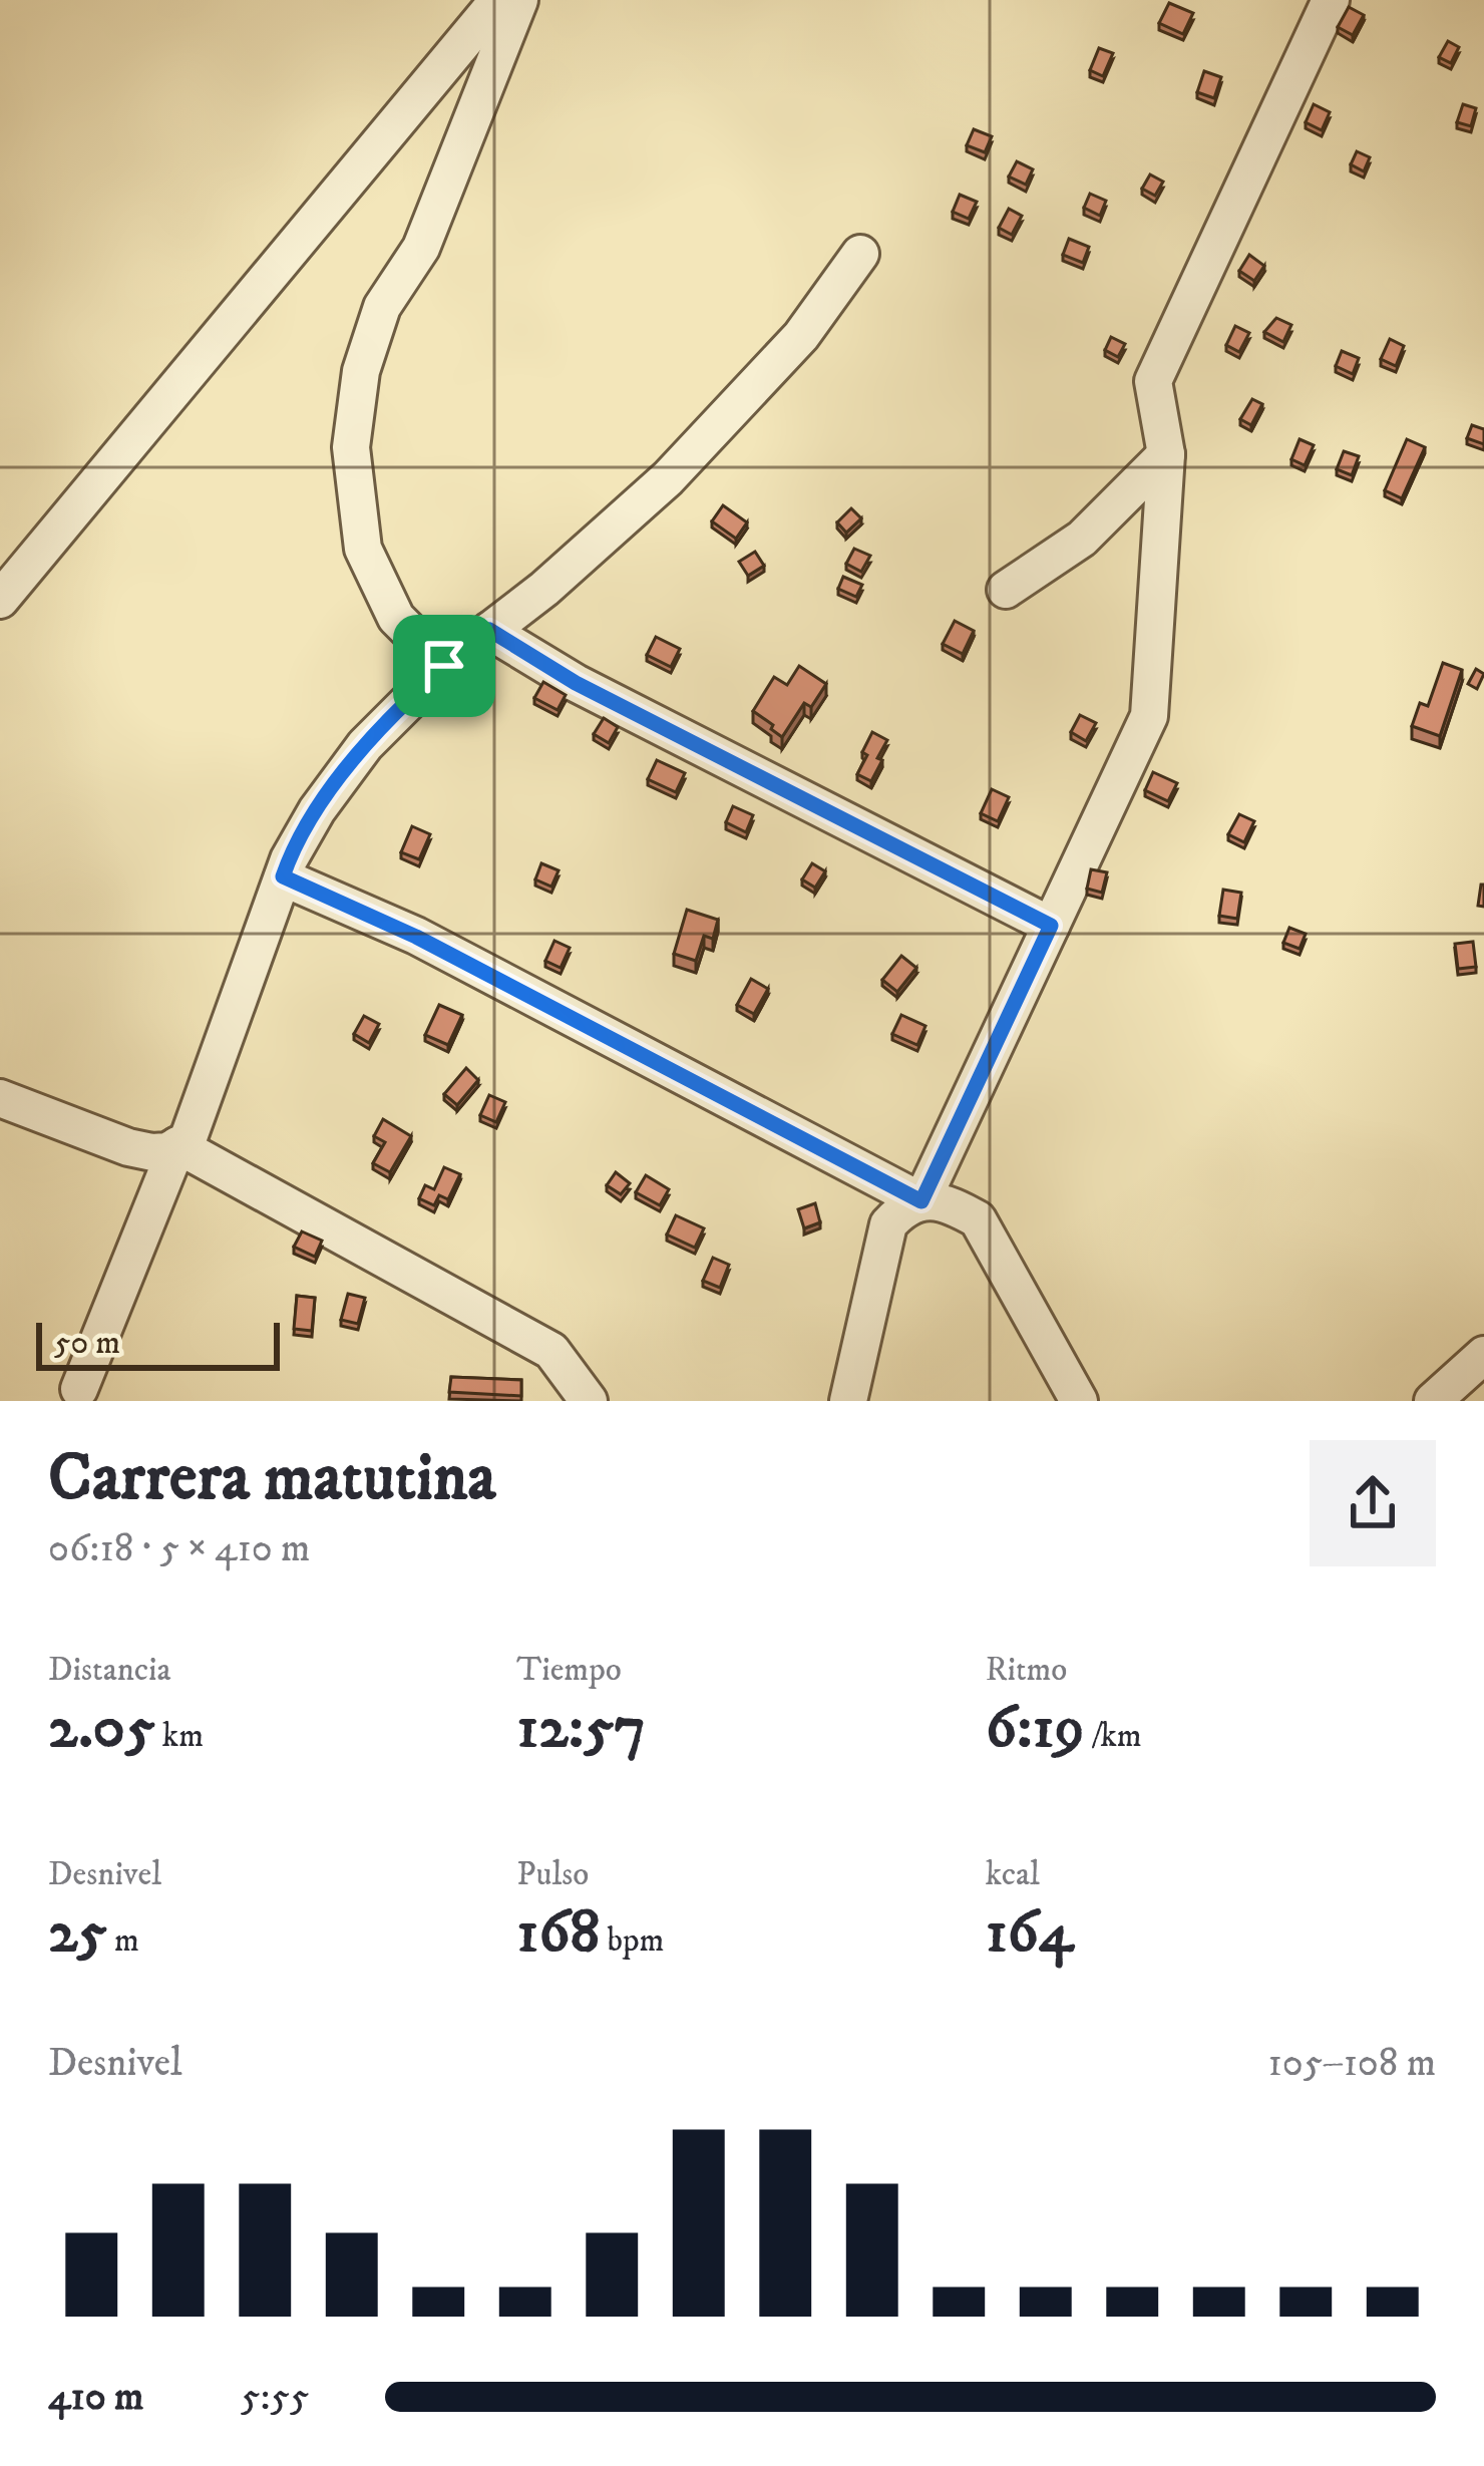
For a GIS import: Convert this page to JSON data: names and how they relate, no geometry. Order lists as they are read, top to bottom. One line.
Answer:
{"scale_bar":"50 m","page":{"scale":"50 m","heading":["Carrera matutina","06:18 · 5 × 410 m"],"stats":[["Distancia","2.05 km"],["Tiempo","12:57"],["Ritmo","6:19 /km"],["Desnivel","25 m"],["Pulso","168 bpm"],["kcal","164"]],"chart":["Desnivel","105–108 m"],"list":[{"name":"410 m","note":"5:55"}]}}
